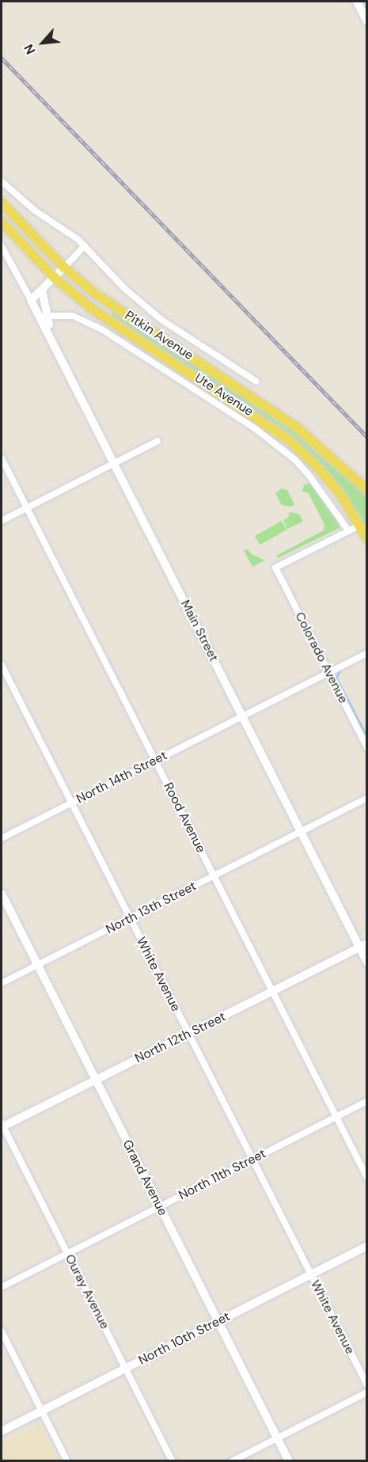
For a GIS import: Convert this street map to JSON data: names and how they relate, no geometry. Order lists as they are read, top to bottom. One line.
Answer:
{"streets":{"main road":["Pitkin Avenue","Ute Avenue"],"street":["Main Street","Colorado Avenue","North 14th Street","Rood Avenue","North 13th Street","White Avenue","North 12th Street","North 11th Street","Grand Avenue","Ouray Avenue","North 10th Street"]},"crossings":[["Main Street","North 14th Street"],["Main Street","North 13th Street"],["Main Street","North 12th Street"],["Colorado Avenue","North 14th Street"],["North 14th Street","Rood Avenue"],["North 14th Street","White Avenue"],["Rood Avenue","North 13th Street"],["Rood Avenue","North 12th Street"],["Rood Avenue","North 11th Street"],["North 13th Street","White Avenue"],["North 13th Street","Grand Avenue"],["White Avenue","North 12th Street"],["White Avenue","North 11th Street"],["White Avenue","North 10th Street"],["North 12th Street","Grand Avenue"],["North 12th Street","Ouray Avenue"],["North 11th Street","Grand Avenue"],["North 11th Street","Ouray Avenue"],["Grand Avenue","North 10th Street"],["Ouray Avenue","North 10th Street"]],"north":"bottom left"}
